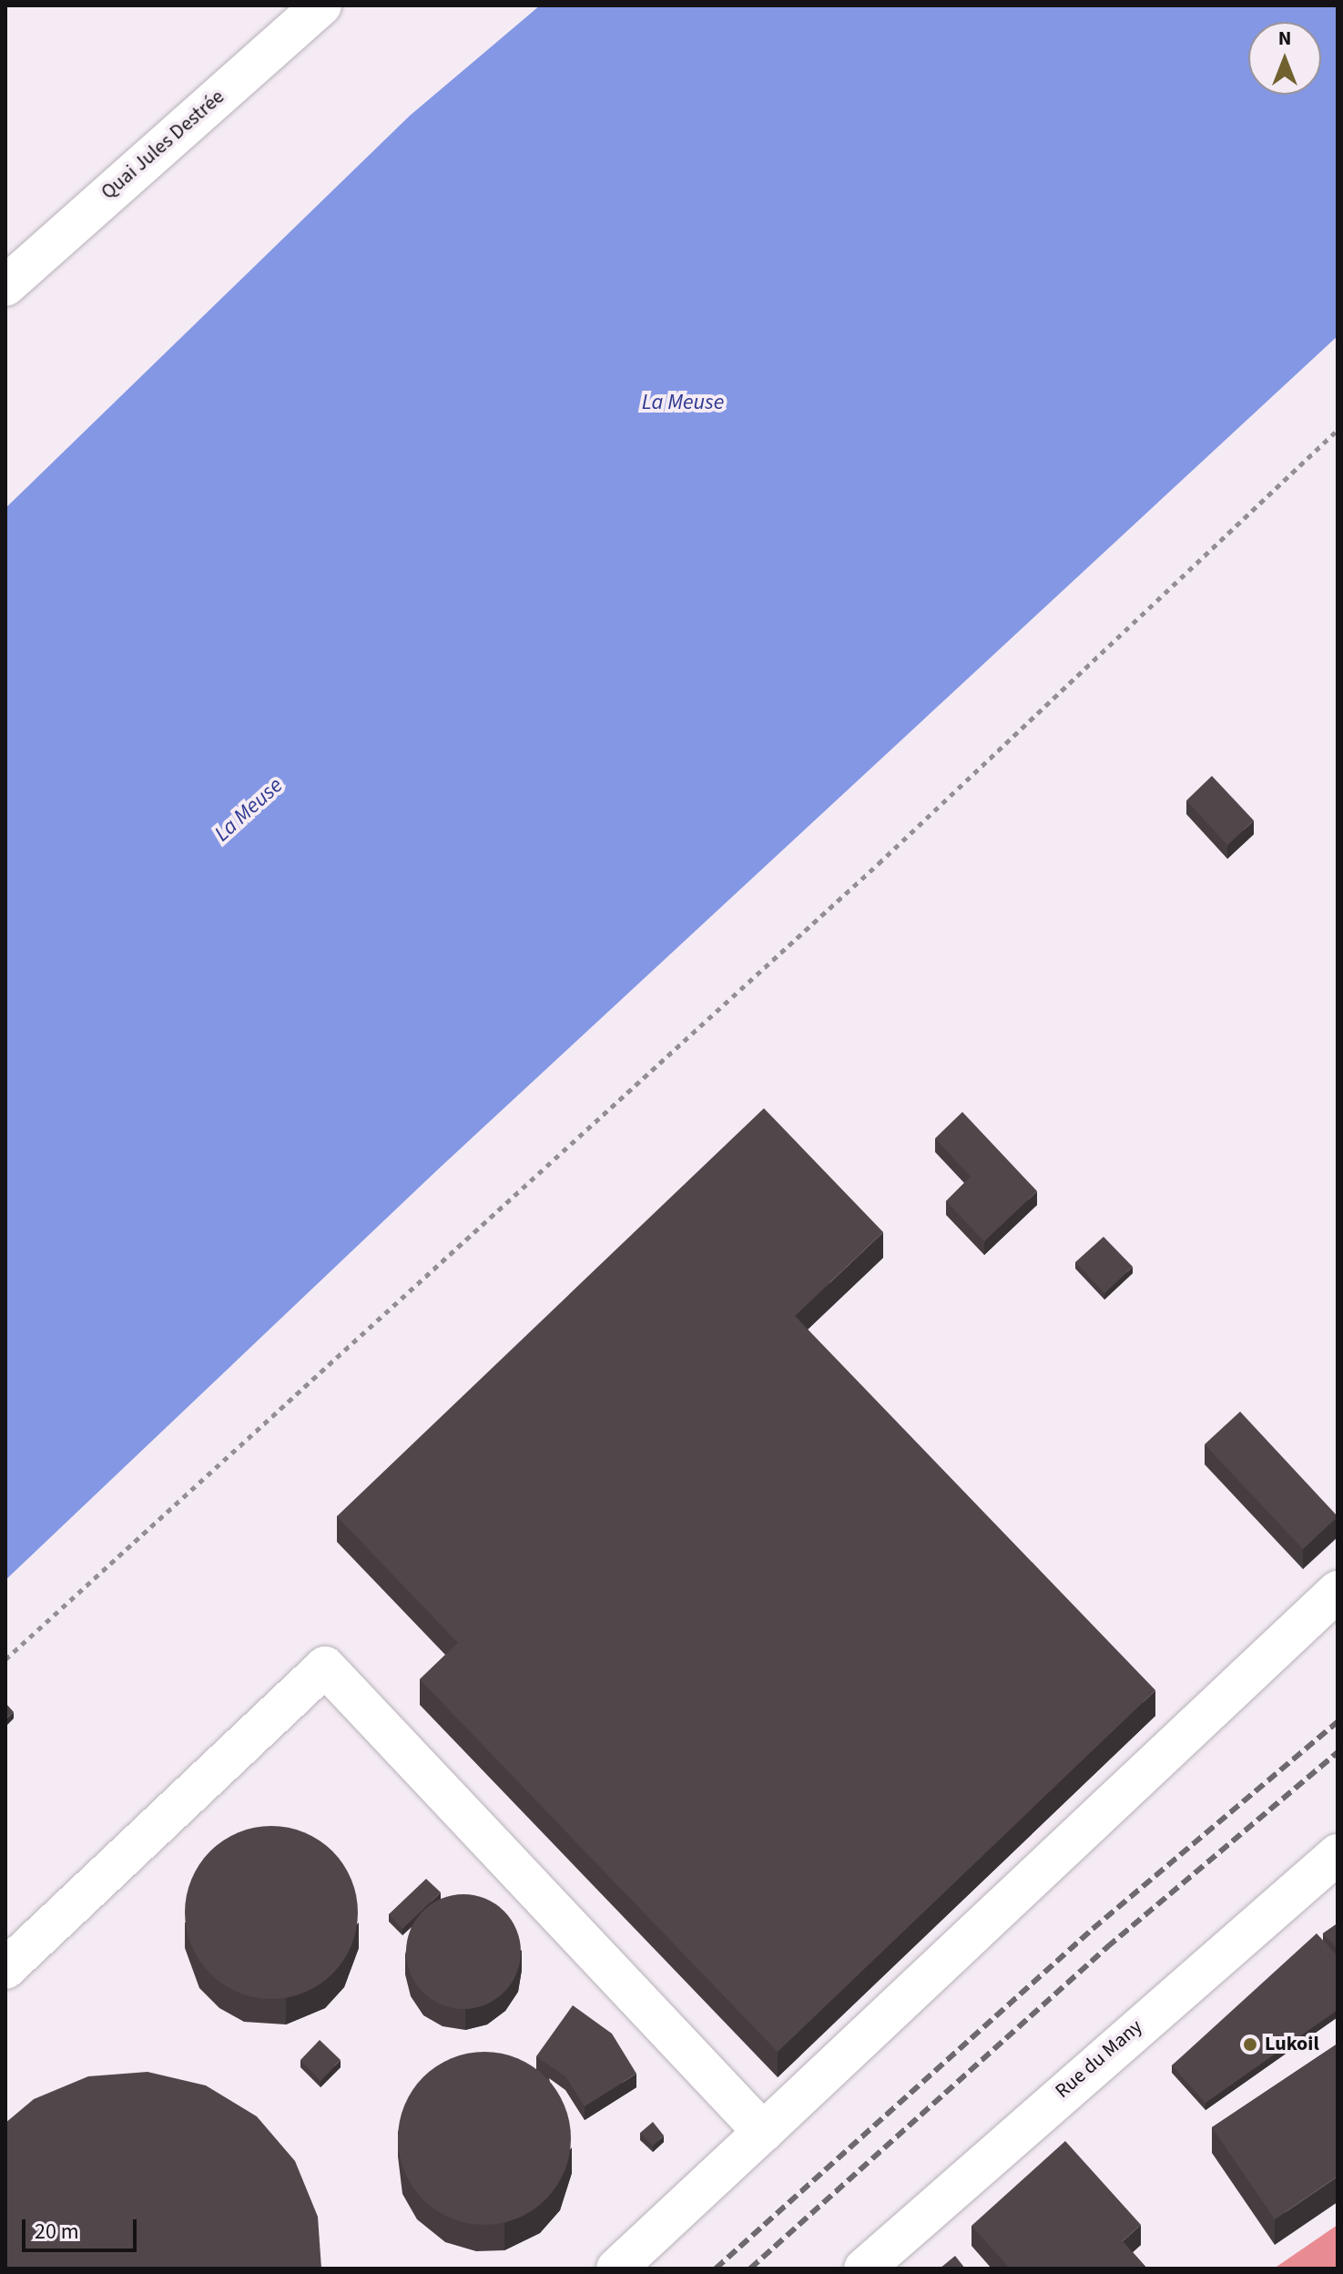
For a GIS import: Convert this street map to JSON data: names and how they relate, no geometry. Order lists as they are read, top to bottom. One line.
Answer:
{"streets":{"main road":["Quai Jules Destrée","Rue du Many"]},"water":["La Meuse"],"places":["Lukoil"],"scale_bar":"20 m","north":"top"}
